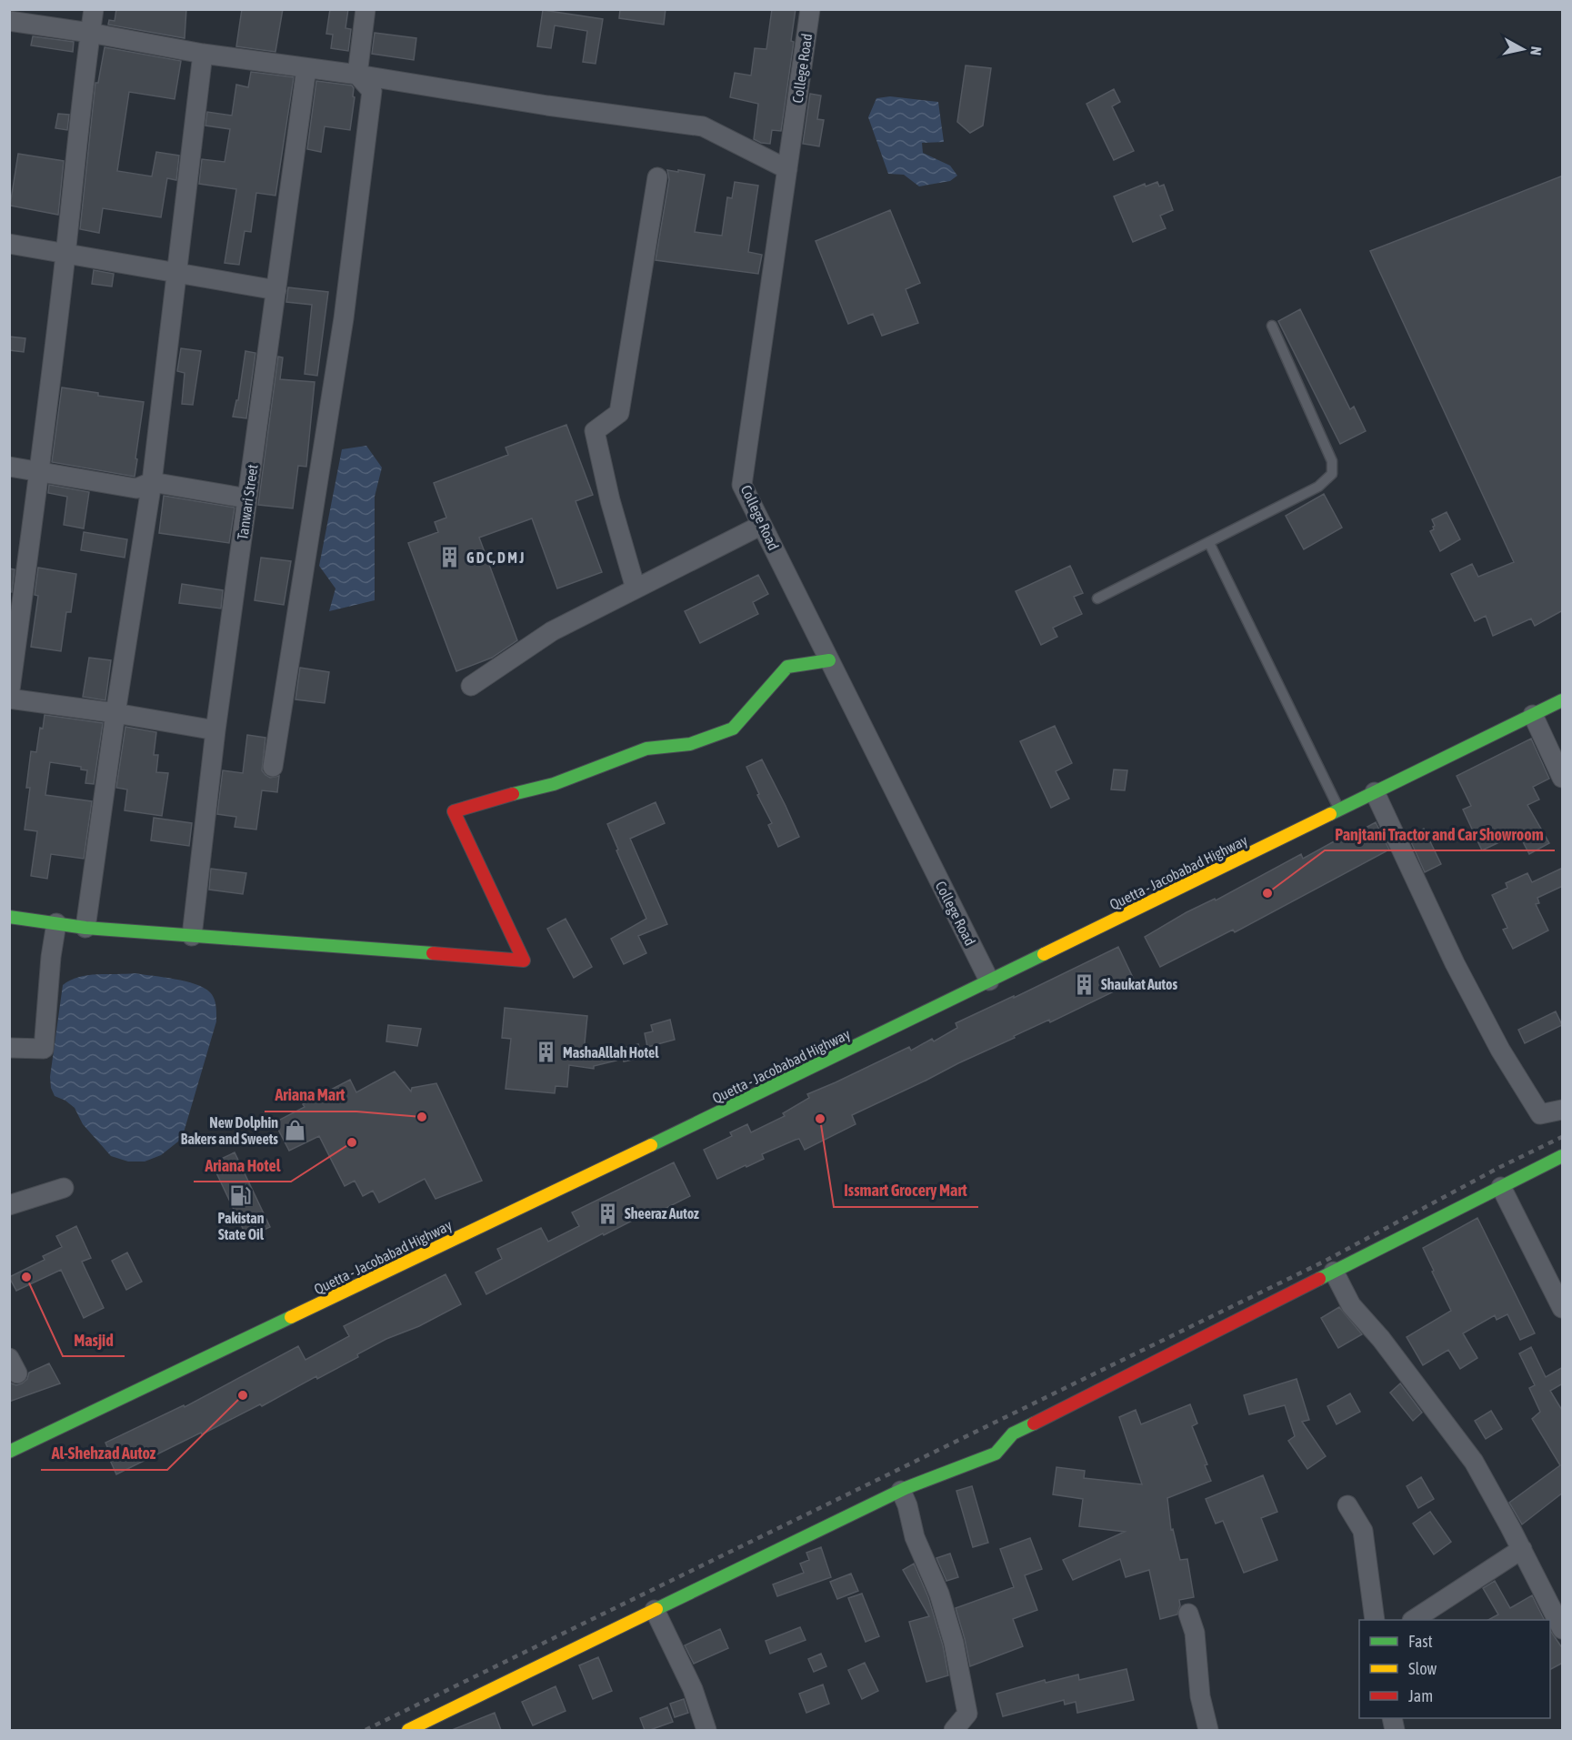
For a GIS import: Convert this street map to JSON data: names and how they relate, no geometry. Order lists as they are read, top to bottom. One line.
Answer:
{"streets":{"main road":["Quetta - Jacobabad Highway"],"street":["College Road","Tanwari Street"]},"crossings":[["College Road","Quetta - Jacobabad Highway"]],"places":{"building":["G D C, D M J","Shaukat Autos","MashaAllah Hotel","Sheeraz Autoz"],"other":["Panjtani Tractor and Car Showroom","Ariana Mart","Issmart Grocery Mart","Ariana Hotel","Masjid","Al-Shehzad Autoz"],"shop":["New Dolphin Bakers and Sweets"],"fuel station":["Pakistan State Oil"]},"legend":["Fast","Slow","Jam"],"north":"right"}
